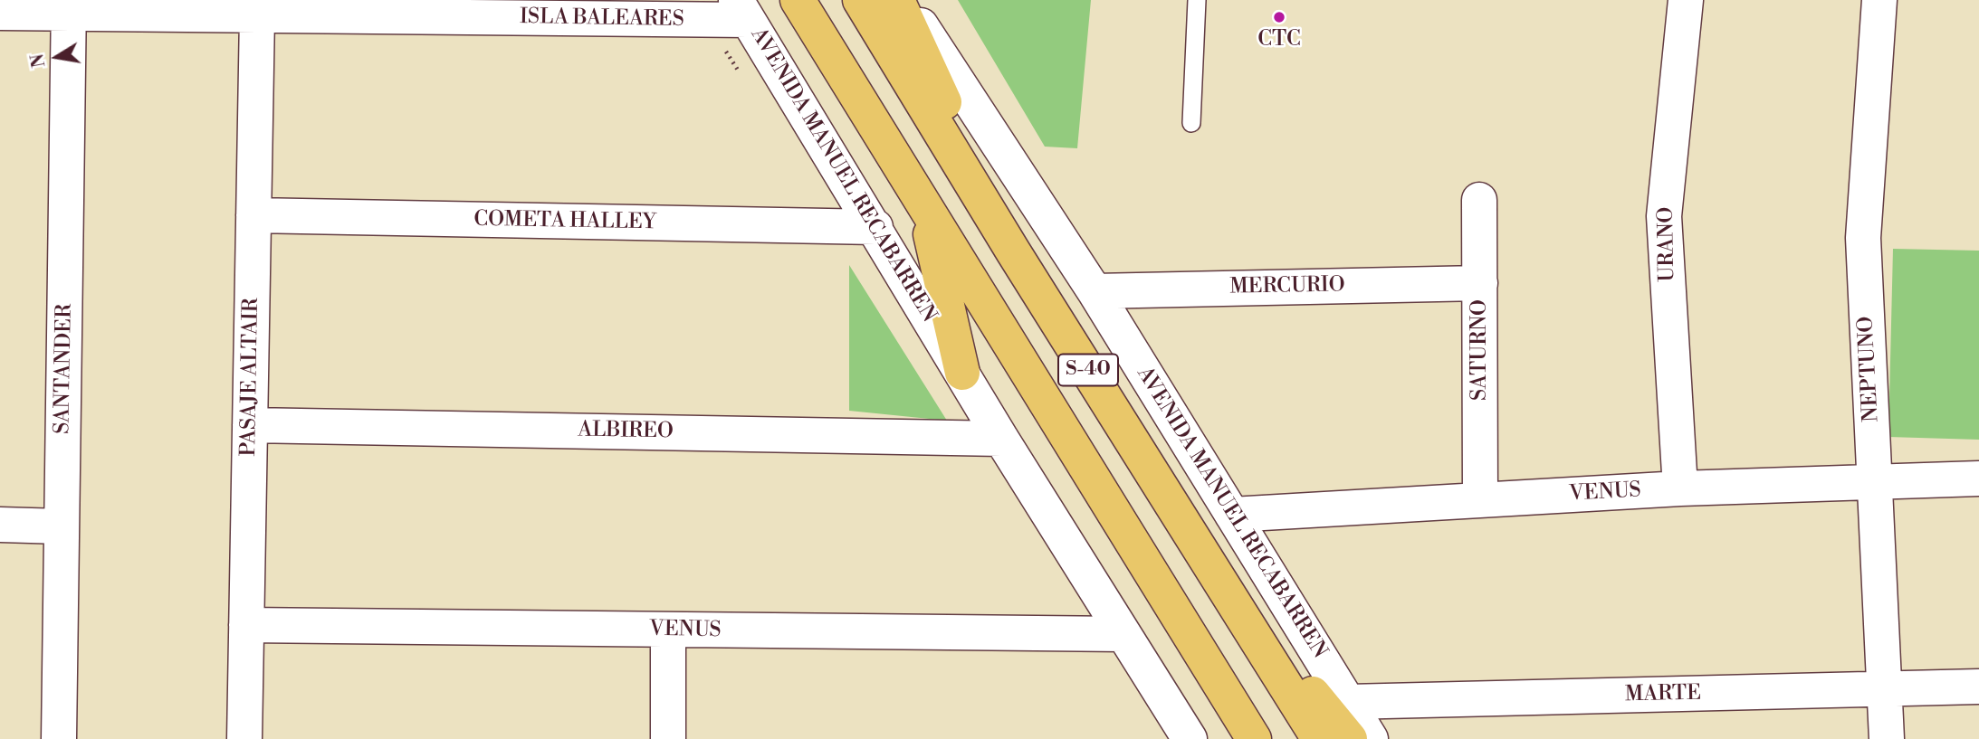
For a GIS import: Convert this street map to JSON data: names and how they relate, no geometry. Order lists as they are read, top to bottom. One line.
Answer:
{"streets":{"main road":["S-40"],"street":["ISLA BALEARES","AVENIDA MANUEL RECABARREN","COMETA HALLEY","URANO","MERCURIO","SATURNO","SANTANDER","NEPTUNO","PASAJE ALTAIR","ALBIREO","VENUS","MARTE"]},"crossings":[["ISLA BALEARES","AVENIDA MANUEL RECABARREN"],["ISLA BALEARES","SANTANDER"],["ISLA BALEARES","PASAJE ALTAIR"],["AVENIDA MANUEL RECABARREN","COMETA HALLEY"],["AVENIDA MANUEL RECABARREN","MERCURIO"],["AVENIDA MANUEL RECABARREN","ALBIREO"],["AVENIDA MANUEL RECABARREN","VENUS"],["AVENIDA MANUEL RECABARREN","MARTE"],["COMETA HALLEY","PASAJE ALTAIR"],["URANO","VENUS"],["MERCURIO","SATURNO"],["SATURNO","VENUS"],["NEPTUNO","VENUS"],["NEPTUNO","MARTE"],["PASAJE ALTAIR","ALBIREO"],["PASAJE ALTAIR","VENUS"]],"places":["CTC"],"north":"left"}
